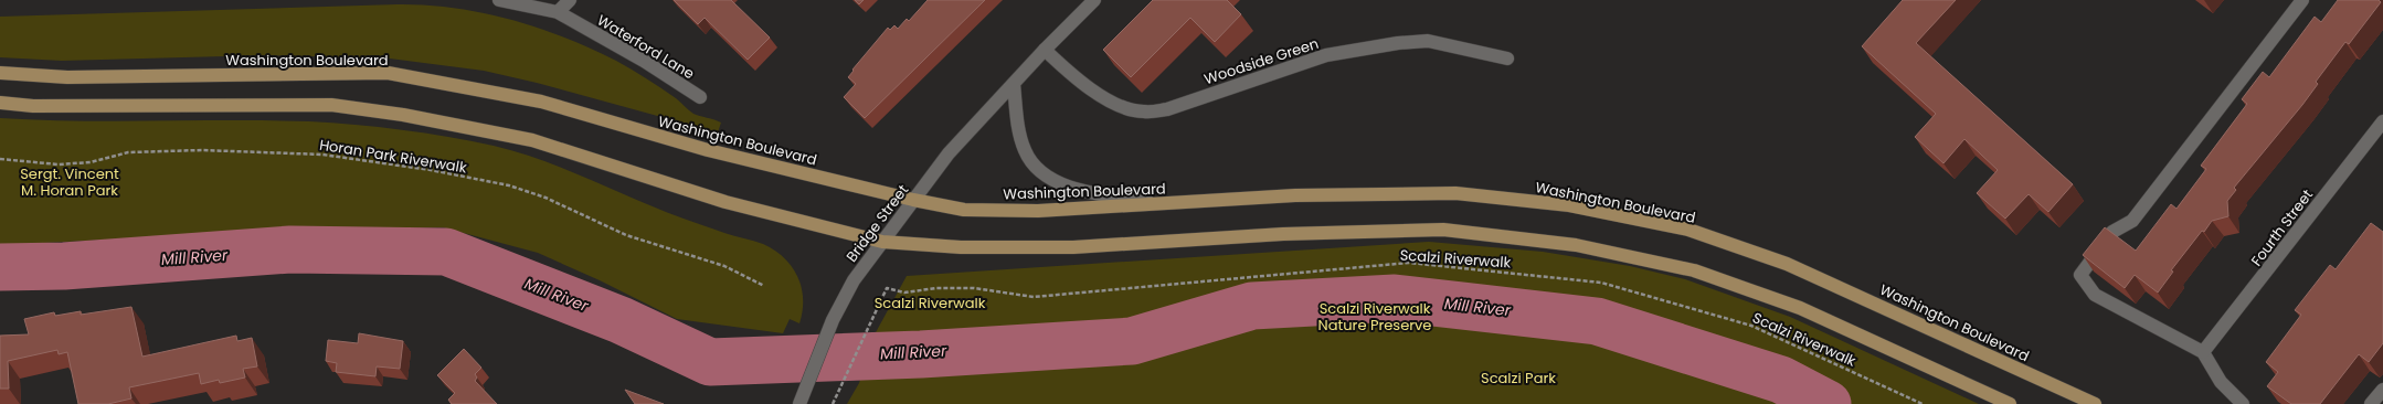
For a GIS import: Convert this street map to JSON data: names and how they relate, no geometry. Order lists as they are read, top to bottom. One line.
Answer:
{"streets":{"main road":["Waterford Lane","Washington Boulevard","Woodside Green","Bridge Street","Fourth Street"],"path":["Horan Park Riverwalk","Scalzi Riverwalk"]},"crossings":[["Washington Boulevard","Bridge Street"],["Woodside Green","Bridge Street"]],"water":["Mill River"],"parks":["Sergt. Vincent M. Horan Park","Scalzi Riverwalk","Scalzi Riverwalk Nature Preserve","Scalzi Park"]}
